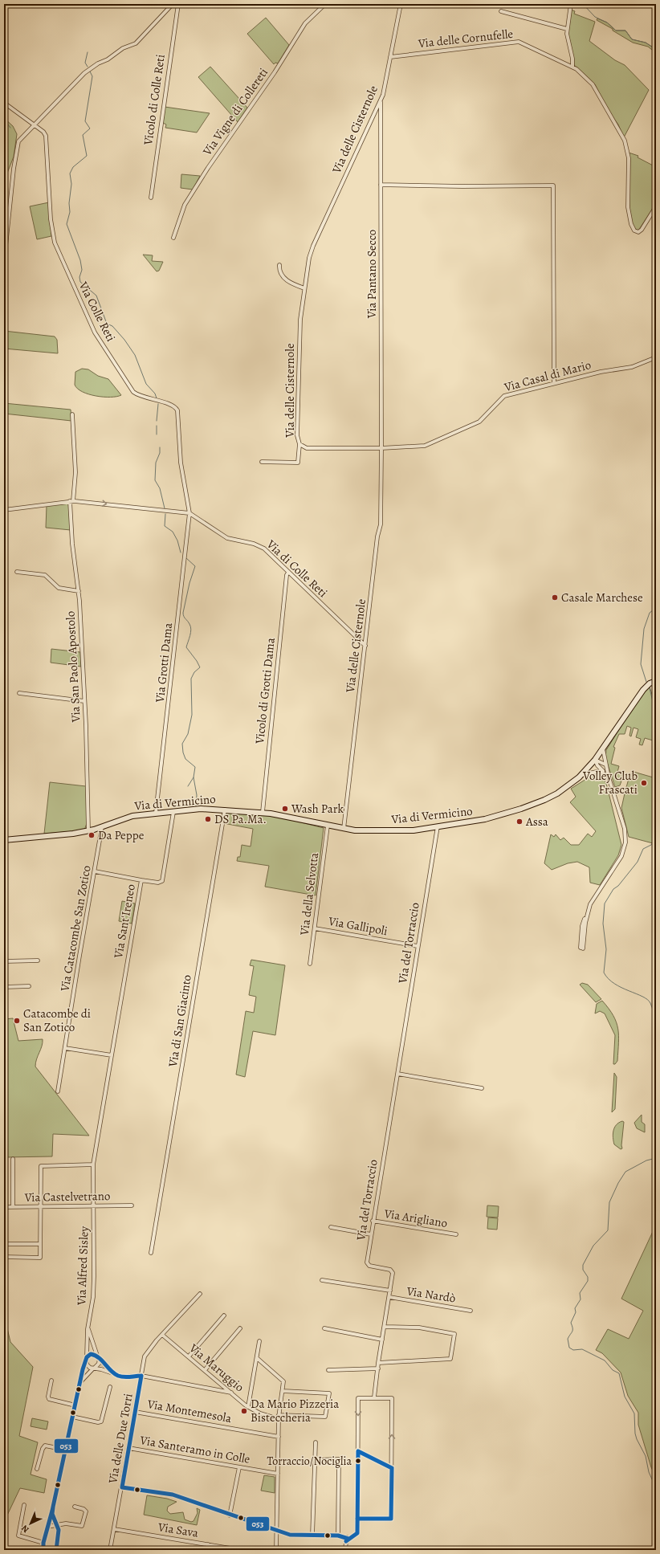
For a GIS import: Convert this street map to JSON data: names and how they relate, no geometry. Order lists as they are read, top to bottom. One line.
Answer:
{"streets":{"main road":["Via di Vermicino"],"street":["Via delle Cornufelle","Vicolo di Colle Reti","Via Vigne di Collereti","Via delle Cisternole","Via Pantano Secco","Via Colle Reti","Via Casal di Mario","Via di Colle Reti","Via Grotti Dama","Via San Paolo Apostolo","Vicolo di Grotti Dama","Via della Selvotta","Via Sant'Ireneo","Via Gallipoli","Via Catacombe San Zotico","Via del Torraccio","Via di San Giacinto","Via Castelvetrano","Via Arigliano","Via Alfred Sisley","Via Nardò","Via Maruggio","Via Montemesola","Via delle Due Torri","Via Santeramo in Colle","Via Sava"]},"crossings":[["Via delle Cornufelle","Via delle Cisternole"],["Via delle Cisternole","Via Pantano Secco"],["Via delle Cisternole","Via Casal di Mario"],["Via delle Cisternole","Via di Colle Reti"],["Via delle Cisternole","Via di Vermicino"],["Via Pantano Secco","Via Casal di Mario"],["Via Colle Reti","Via di Colle Reti"],["Via Colle Reti","Via Grotti Dama"],["Via di Colle Reti","Via Grotti Dama"],["Via di Colle Reti","Vicolo di Grotti Dama"],["Via Grotti Dama","Via di Vermicino"],["Via San Paolo Apostolo","Via di Vermicino"],["Vicolo di Grotti Dama","Via di Vermicino"],["Via di Vermicino","Via della Selvotta"],["Via di Vermicino","Via Sant'Ireneo"],["Via di Vermicino","Via Catacombe San Zotico"],["Via di Vermicino","Via del Torraccio"],["Via di Vermicino","Via di San Giacinto"],["Via della Selvotta","Via Gallipoli"],["Via Sant'Ireneo","Via Alfred Sisley"],["Via Gallipoli","Via del Torraccio"],["Via del Torraccio","Via Arigliano"],["Via del Torraccio","Via Nardò"],["Via Castelvetrano","Via Alfred Sisley"],["Via Maruggio","Via delle Due Torri"],["Via Montemesola","Via delle Due Torri"],["Via delle Due Torri","Via Santeramo in Colle"],["Via delle Due Torri","Via Sava"]],"places":["Casale Marchese","Volley Club Frascati","Wash Park","DS Pa.Ma.","Assa","Da Peppe","Catacombe di San Zotico","Da Mario Pizzeria Bisteccheria","Torraccio/Nociglia"],"lines":["transit line 053"],"north":"bottom left"}
